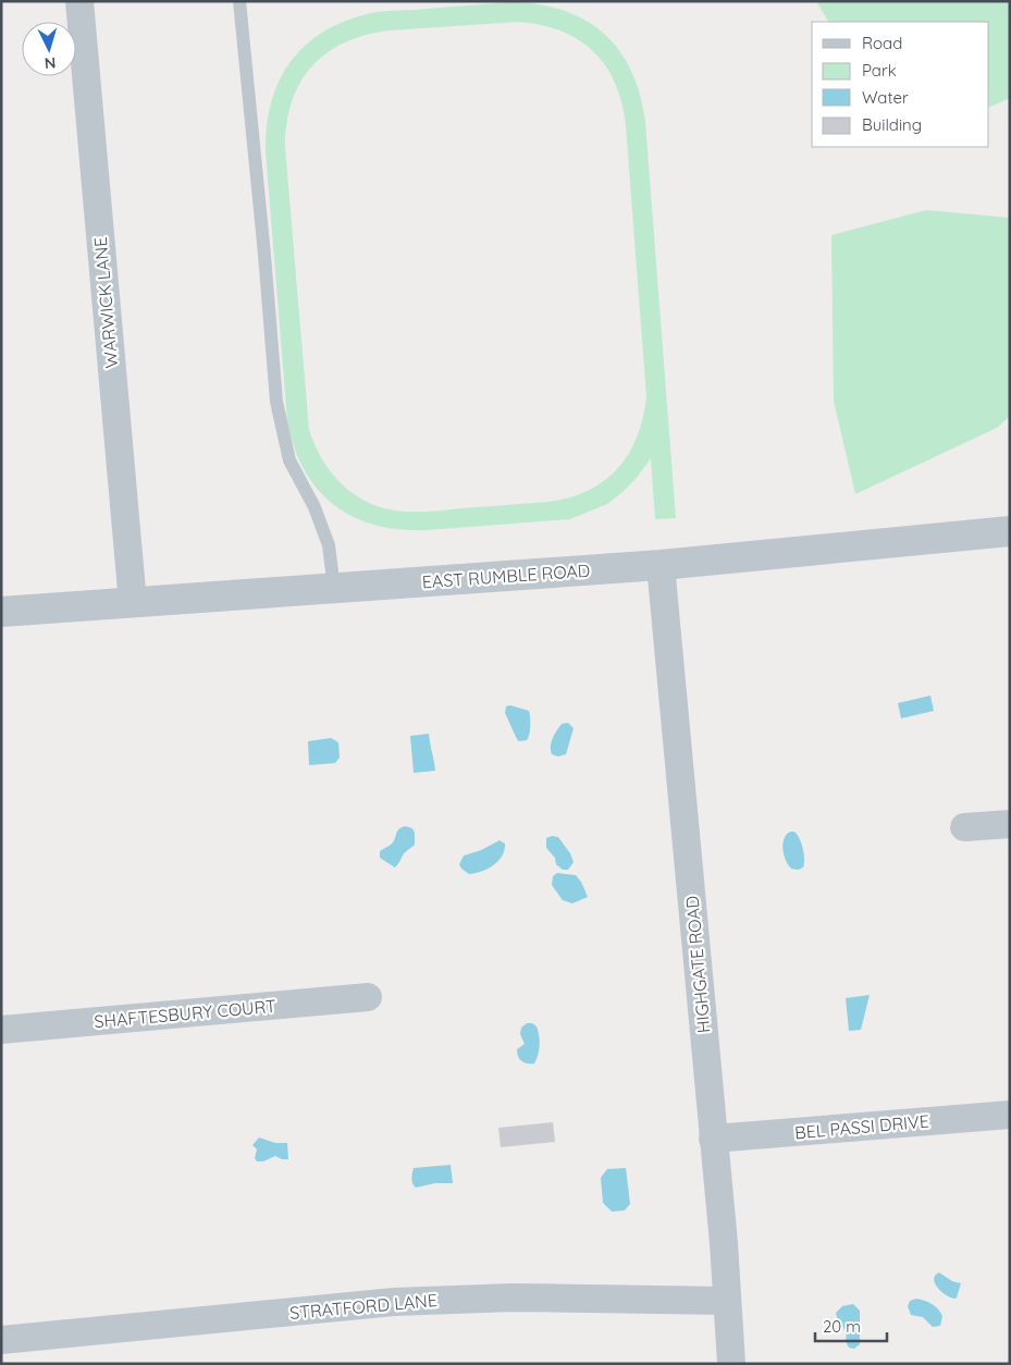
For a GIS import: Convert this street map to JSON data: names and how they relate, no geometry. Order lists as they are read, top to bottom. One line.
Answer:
{"streets":{"street":["WARWICK LANE","EAST RUMBLE ROAD","HIGHGATE ROAD","SHAFTESBURY COURT","BEL PASSI DRIVE","STRATFORD LANE"]},"crossings":[["WARWICK LANE","EAST RUMBLE ROAD"],["EAST RUMBLE ROAD","HIGHGATE ROAD"],["HIGHGATE ROAD","BEL PASSI DRIVE"],["HIGHGATE ROAD","STRATFORD LANE"]],"legend":["Road","Park","Water","Building"],"scale_bar":"20 m","north":"bottom"}
